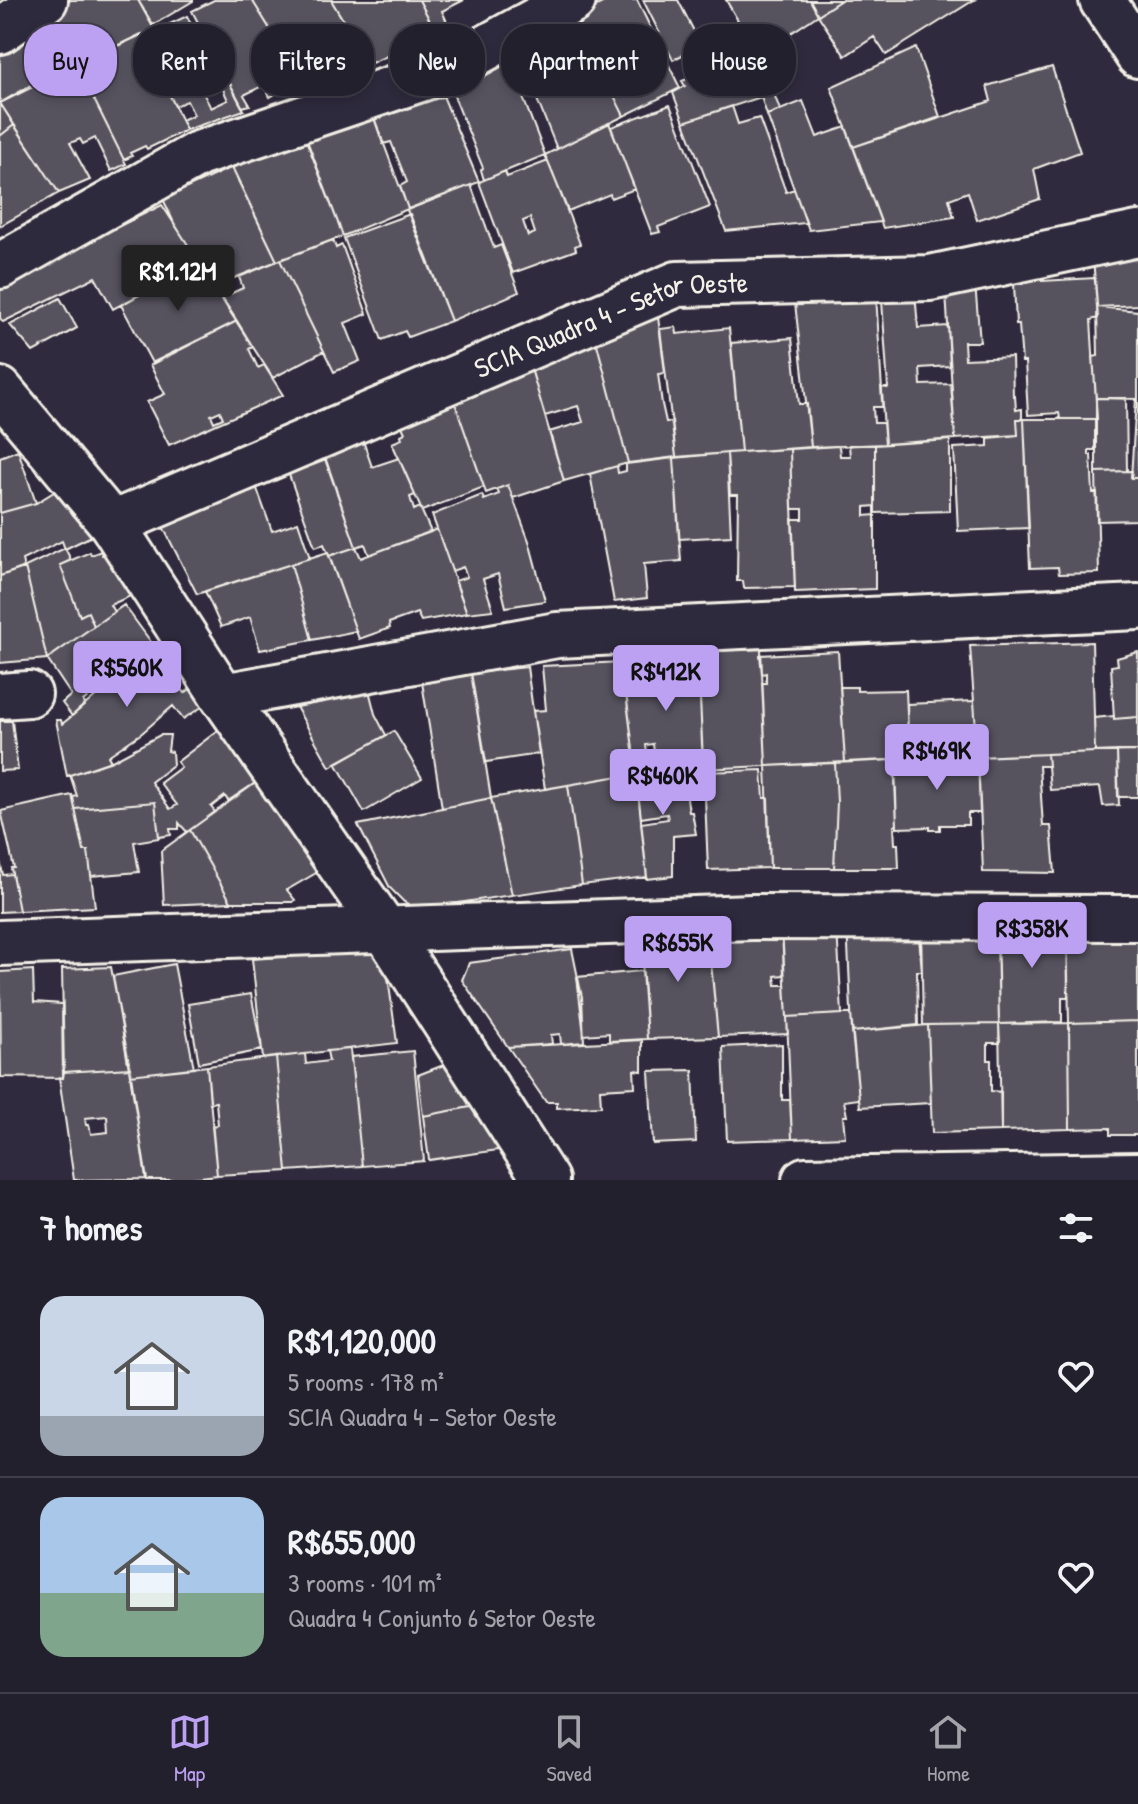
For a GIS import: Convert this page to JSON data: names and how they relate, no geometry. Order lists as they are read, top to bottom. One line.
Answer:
{"streets":{"street":["SCIA Quadra 4 - Setor Oeste"]},"page":{"chip":["Buy","Rent","Filters","New","Apartment","House"],"price":["R$1.12M","R$560K","R$412K","R$469K","R$460K","R$358K","R$655K"],"heading":"7 homes","list":[{"name":"R$1,120,000","note":"5 rooms · 178 m² · SCIA Quadra 4 - Setor Oeste"},{"name":"R$655,000","note":"3 rooms · 101 m² · Quadra 4 Conjunto 6 Setor Oeste"}],"tabs":["Map","Saved","Home"]}}
